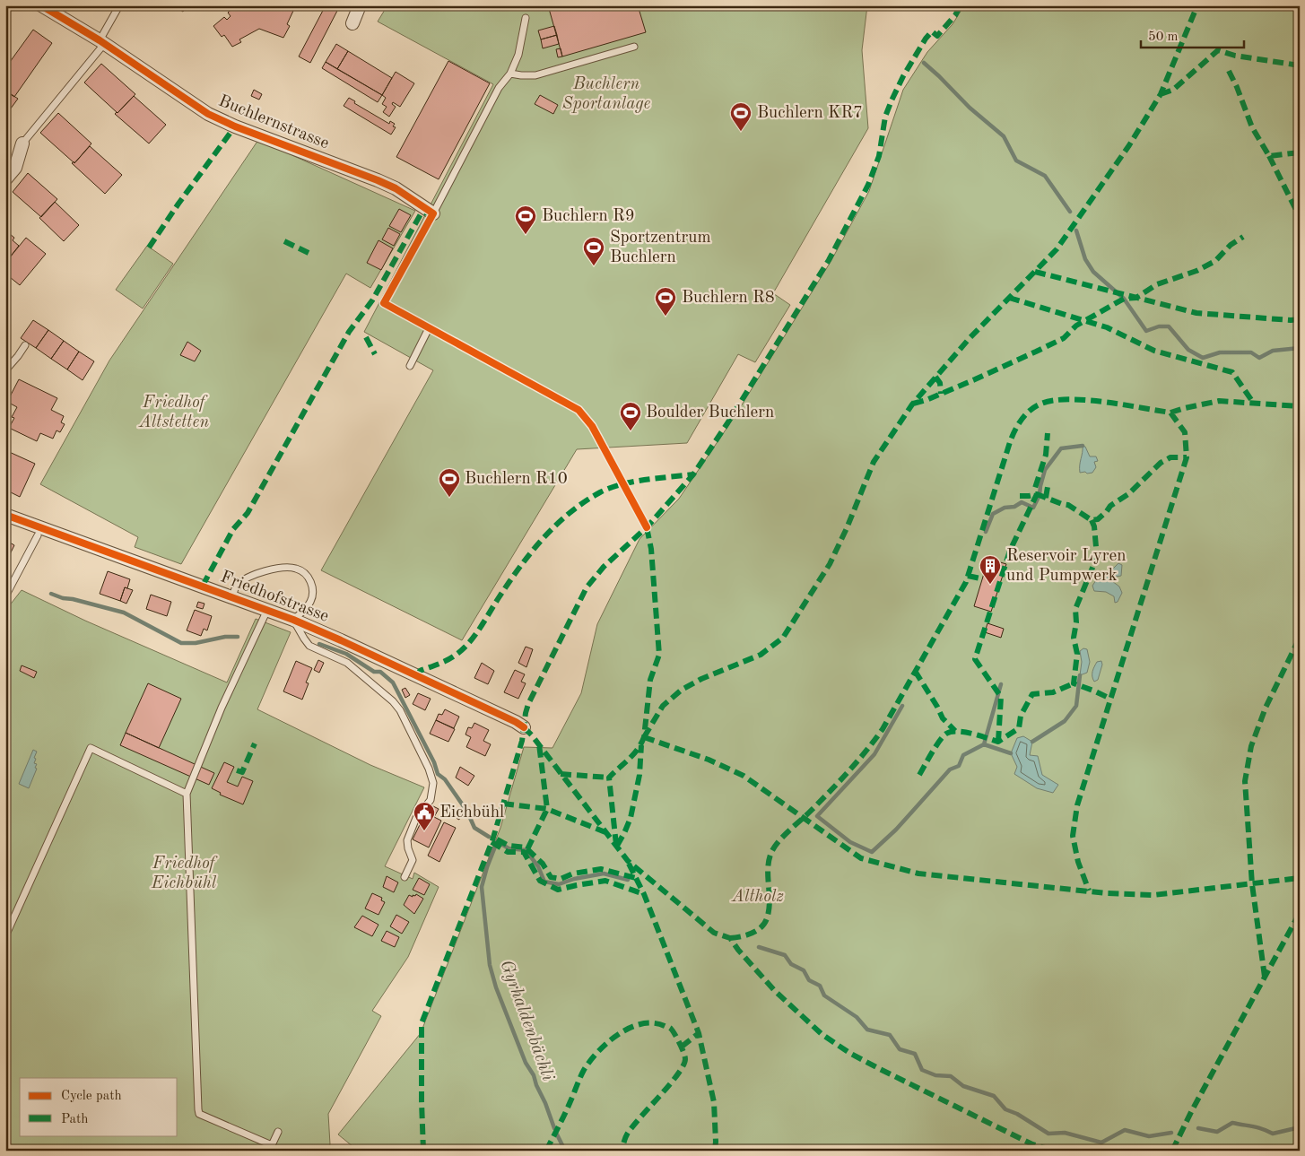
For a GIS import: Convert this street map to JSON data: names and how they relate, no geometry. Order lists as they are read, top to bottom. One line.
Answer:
{"streets":{"street":["Buchlernstrasse","Friedhofstrasse"]},"water":["Gyrhaldenbächli"],"parks":["Buchlern Sportanlage","Friedhof Altstetten","Friedhof Eichbühl","Altholz"],"places":{"sports":["Buchlern KR7","Buchlern R9","Sportzentrum Buchlern","Buchlern R8","Boulder Buchlern","Buchlern R10"],"building":["Reservoir Lyren und Pumpwerk"],"public building":["Eichbühl"]},"legend":["Cycle path","Path"],"scale_bar":"50 m"}
